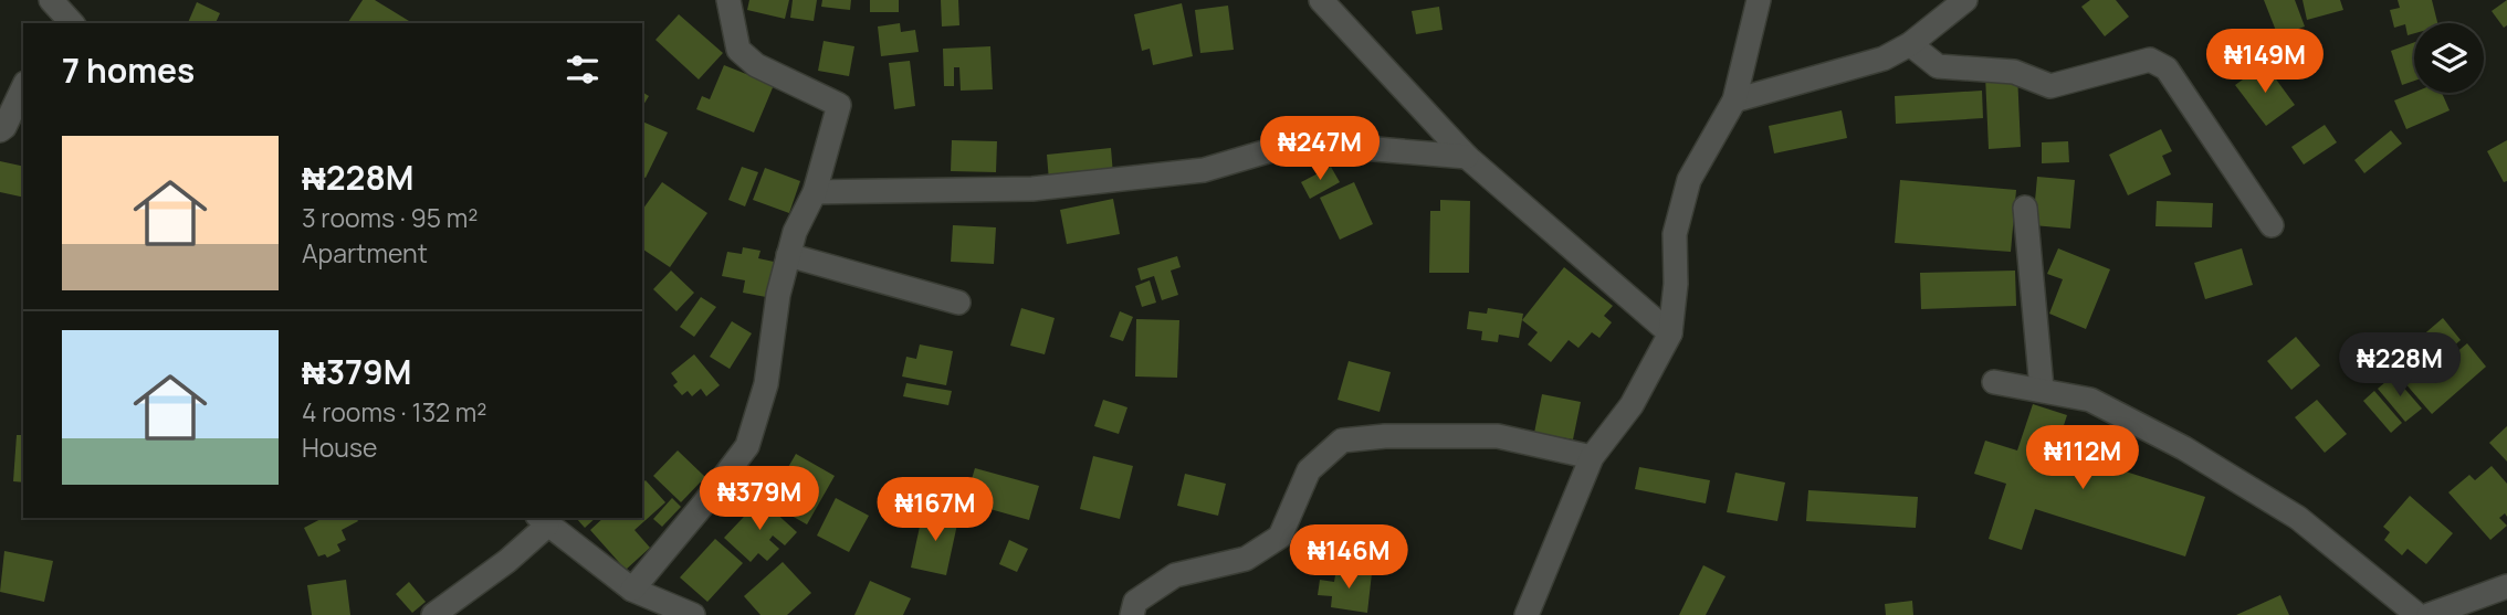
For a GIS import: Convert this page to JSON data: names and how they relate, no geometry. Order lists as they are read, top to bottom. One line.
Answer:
{"page":{"heading":"7 homes","price":["₦149M","₦247M","₦228M","₦112M","₦379M","₦167M","₦146M"],"list":[{"name":"₦228M","note":"3 rooms · 95 m² · Apartment"},{"name":"₦379M","note":"4 rooms · 132 m² · House"}]}}
